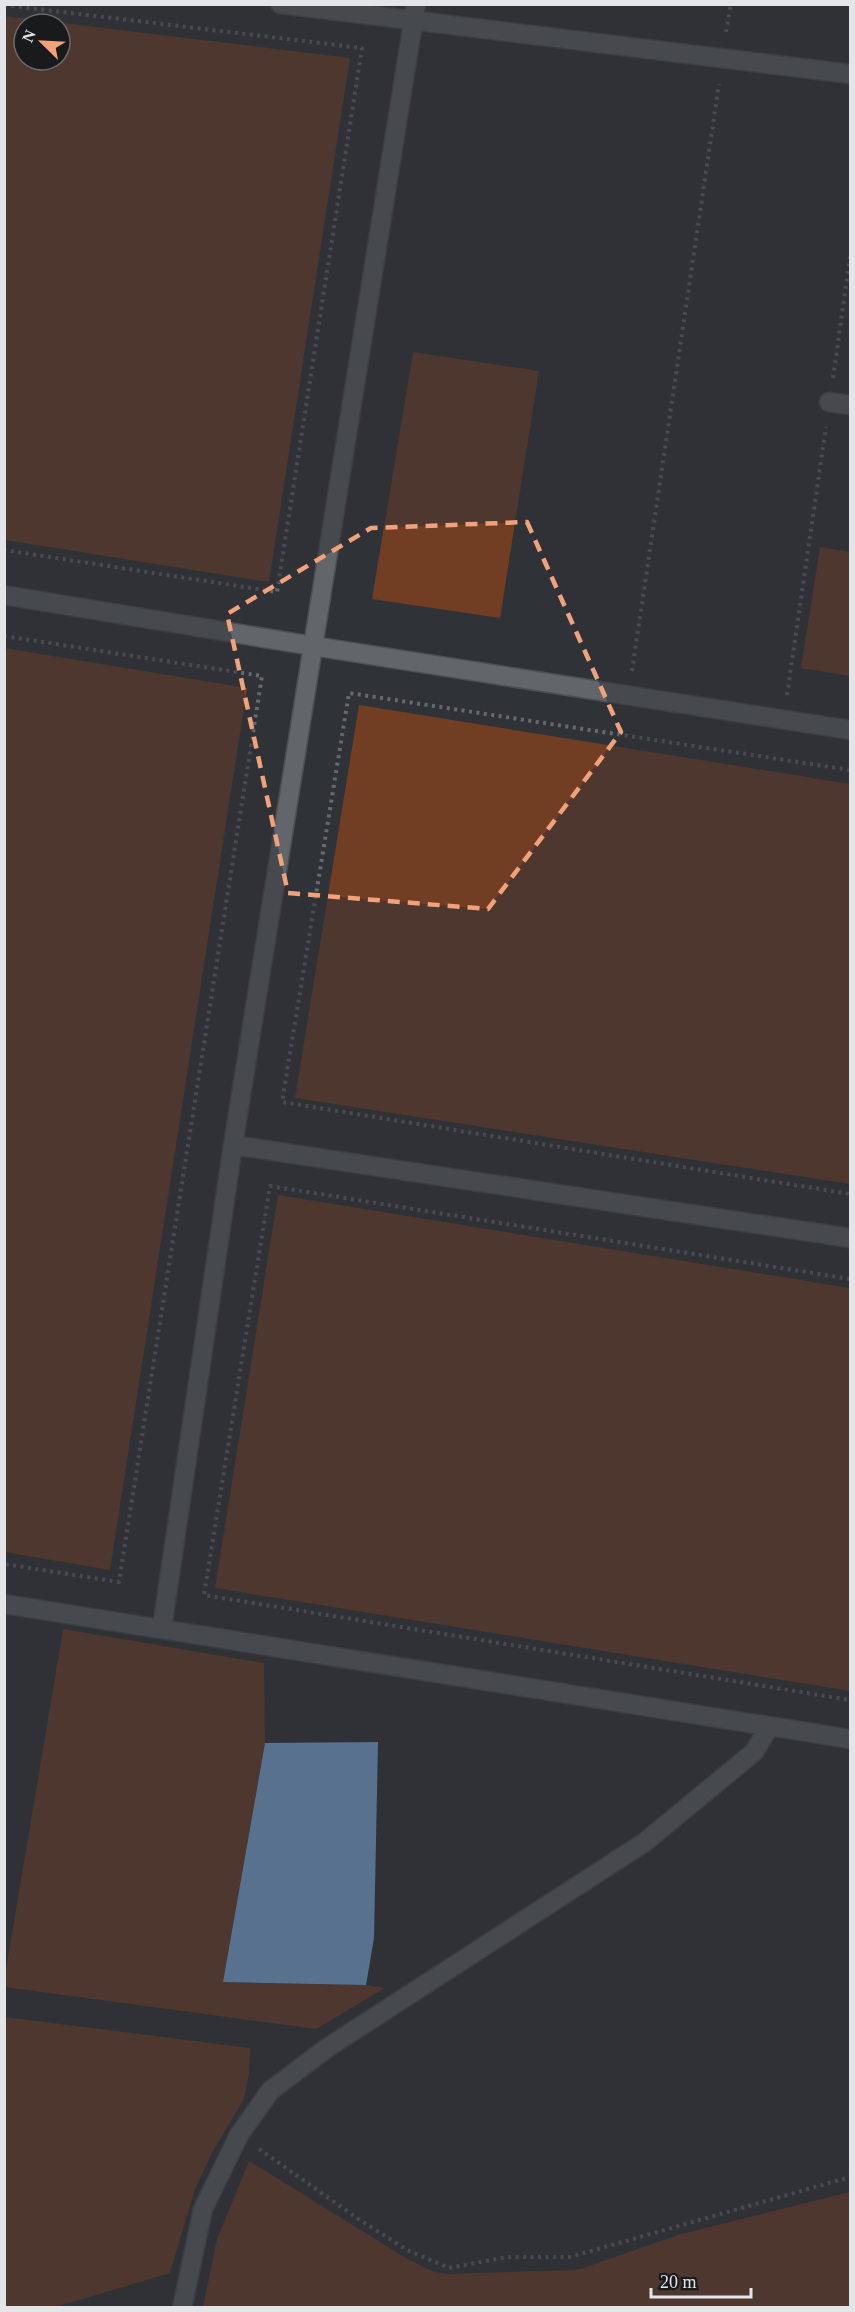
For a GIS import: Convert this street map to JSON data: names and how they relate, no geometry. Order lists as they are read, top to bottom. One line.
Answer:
{"scale_bar":"20 m","north":"top left"}
